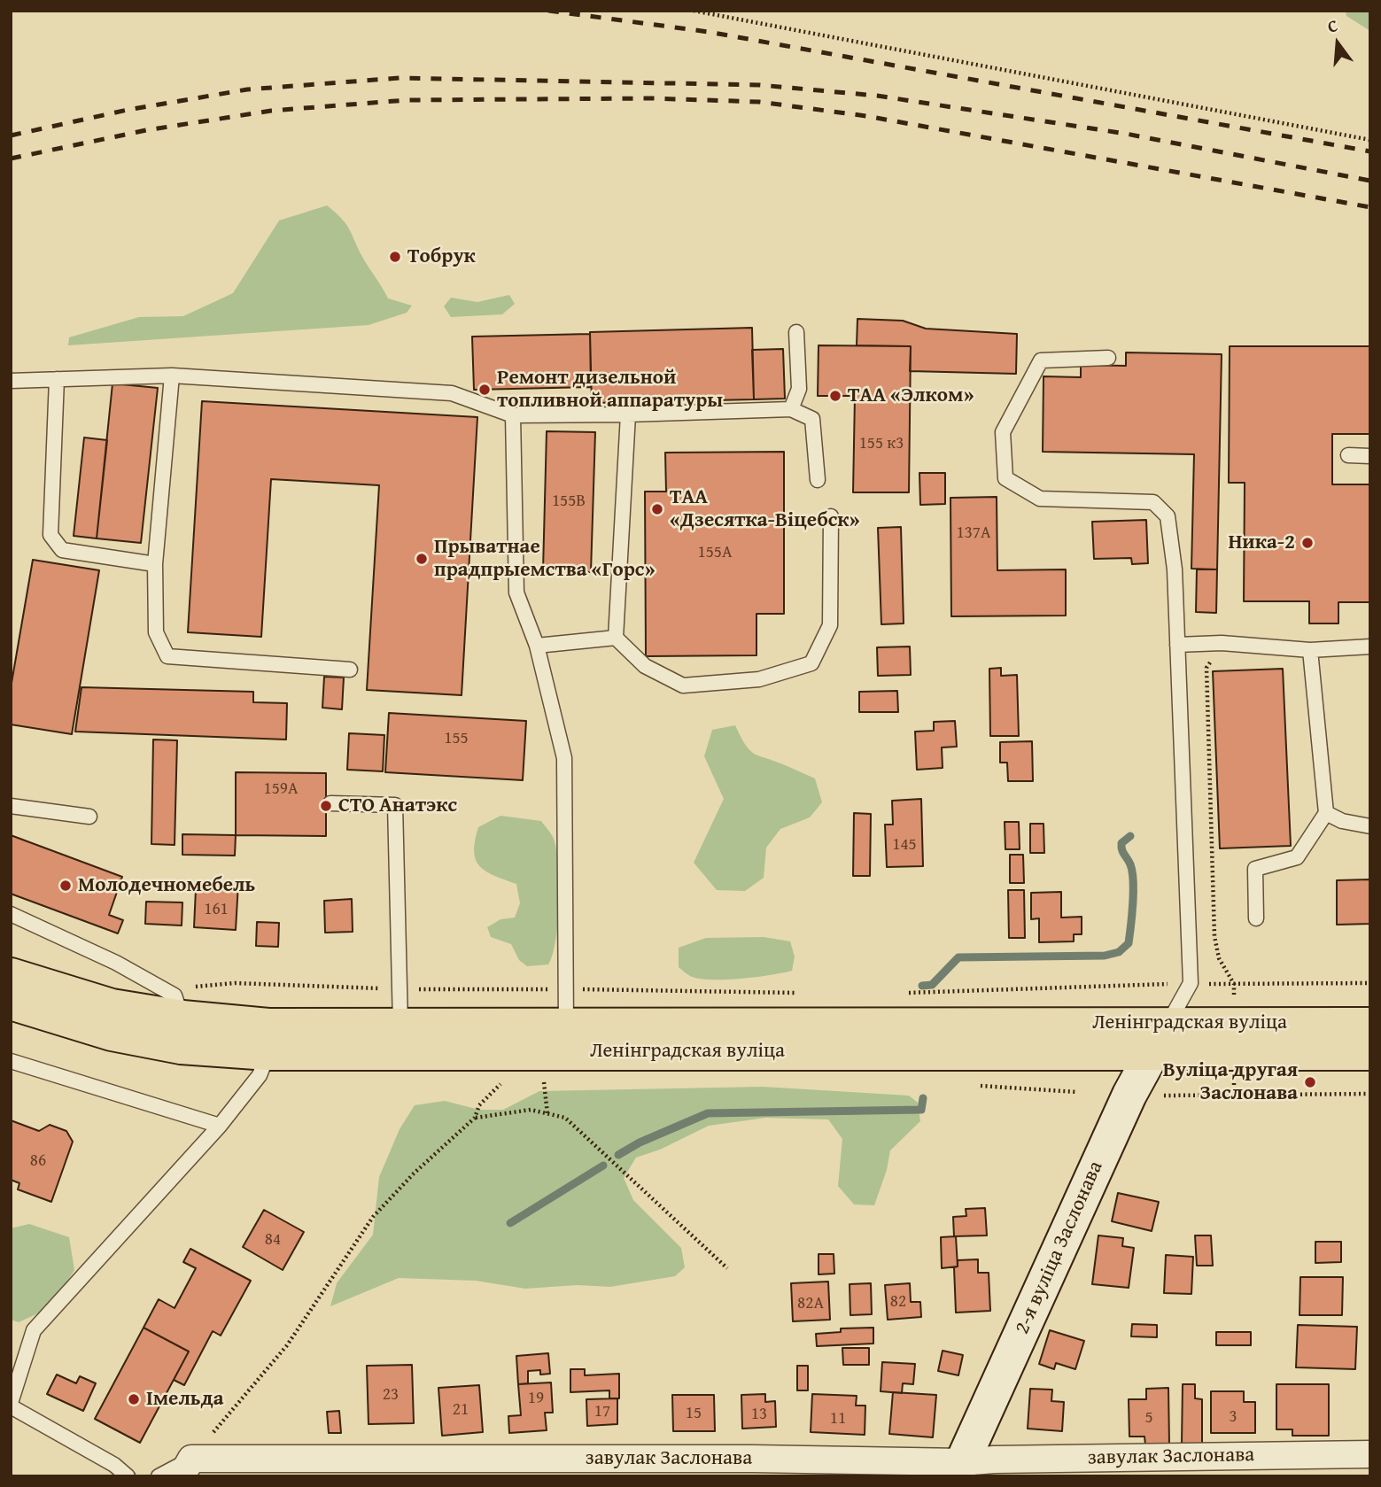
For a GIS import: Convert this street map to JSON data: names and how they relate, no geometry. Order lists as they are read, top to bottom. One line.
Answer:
{"streets":{"main road":["Ленінградская вуліца","2-я вуліца Заслонава"],"street":["завулак Заслонава"]},"crossings":[["Ленінградская вуліца","2-я вуліца Заслонава"],["2-я вуліца Заслонава","завулак Заслонава"]],"places":["Тобрук","Ремонт дизельной топливной аппаратуры","ТАА «Элком»","ТАА «Дзесятка-Віцебск»","Ника-2","Прыватнае прадпрыемства «Горс»","СТО Анатэкс","Молодечномебель","Вуліца другая Заслонава","Імельда"],"house_numbers":["155 к3","155В","137А","155А","155","159А","145","161","86","84","82","82А","23","19","21","17","15","13","3","5","11"],"north":"top"}
